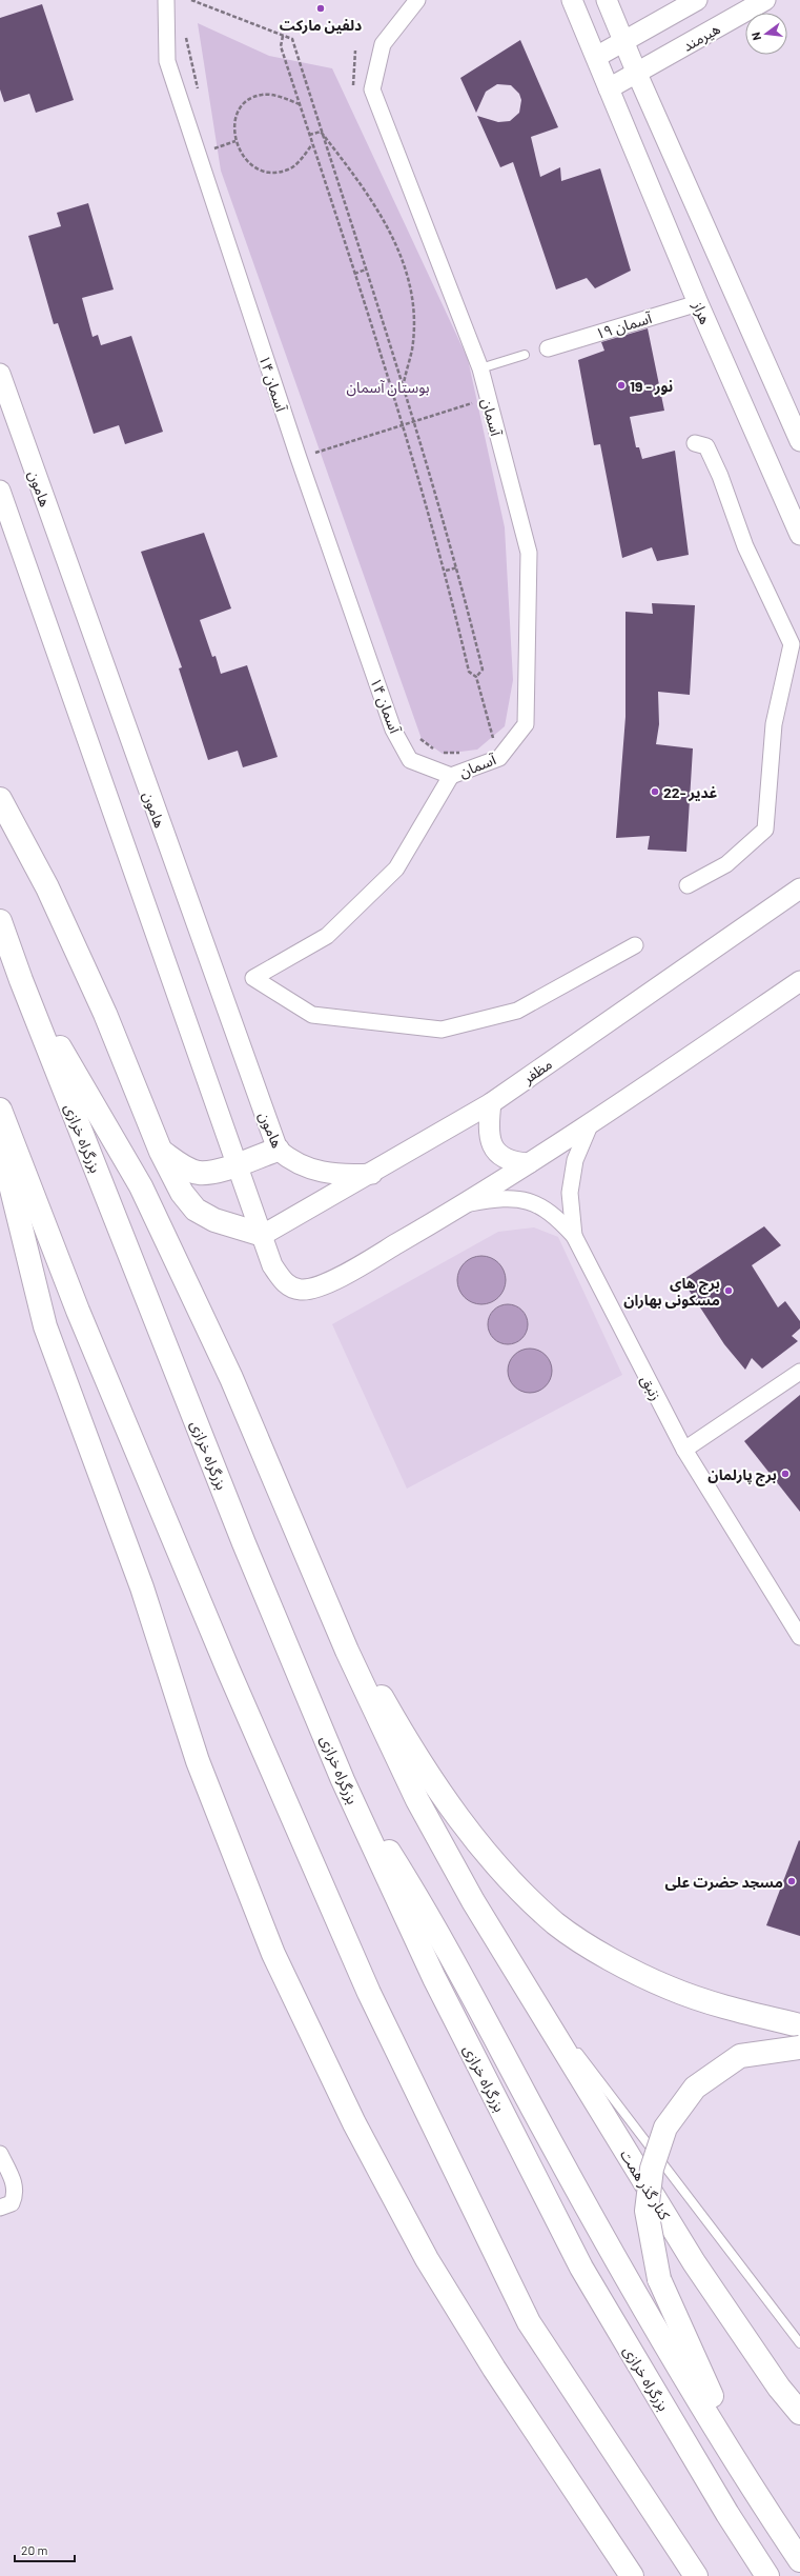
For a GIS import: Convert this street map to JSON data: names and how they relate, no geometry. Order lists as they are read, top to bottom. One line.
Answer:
{"streets":{"highway":["بزرگراه خرازی","کنار گذر همت"],"street":["هیرمند","هراز","آسمان ۱۹","آسمان ۱۴","آسمان","هامون","مظفر","زنبق"]},"crossings":[["هراز","آسمان ۱۹"],["آسمان ۱۴","آسمان"],["هامون","مظفر"]],"parks":["بوستان آسمان"],"places":["دلفین مارکت","19 - نور","22- غدیر","برج های مسکونی بهاران","برج پارلمان","مسجد حضرت علی"],"scale_bar":"20 m","north":"left"}
